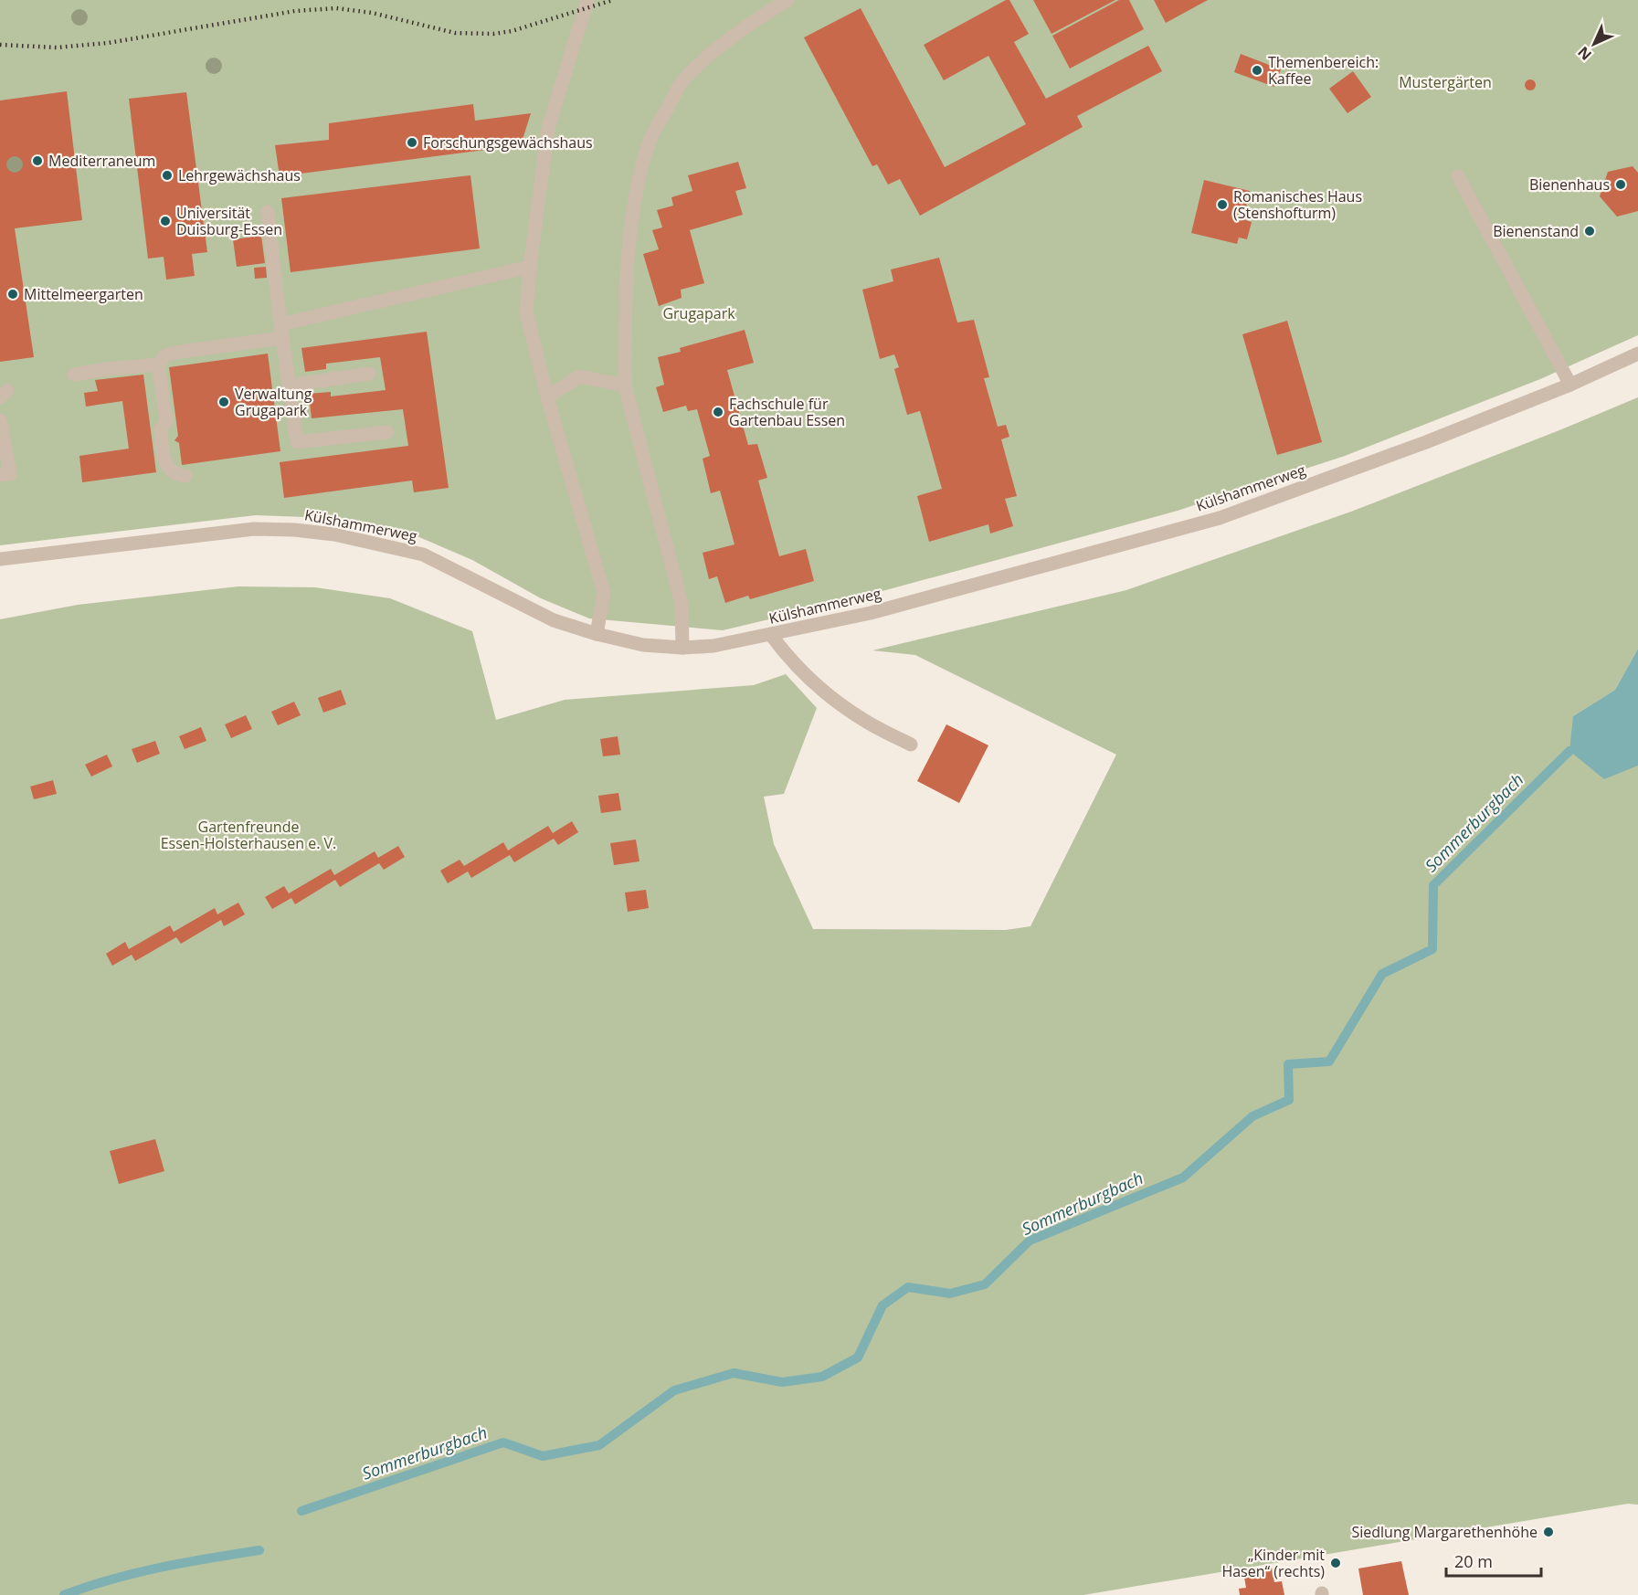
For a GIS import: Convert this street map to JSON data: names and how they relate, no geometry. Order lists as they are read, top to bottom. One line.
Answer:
{"streets":{"street":["Külshammerweg"]},"water":["Sommerburgbach"],"parks":["Mustergärten","Grugapark","Gartenfreunde Essen-Holsterhausen e. V."],"places":["Themenbereich: Kaffee","Forschungsgewächshaus","Mediterraneum","Lehrgewächshaus","Bienenhaus","Romanisches Haus (Stenshofturm)","Universität Duisburg-Essen","Bienenstand","Mittelmeergarten","Verwaltung Grugapark","Fachschule für Gartenbau Essen","Siedlung Margarethenhöhe","„Kinder mit Hasen“ (rechts)"],"scale_bar":"20 m","north":"bottom left"}
